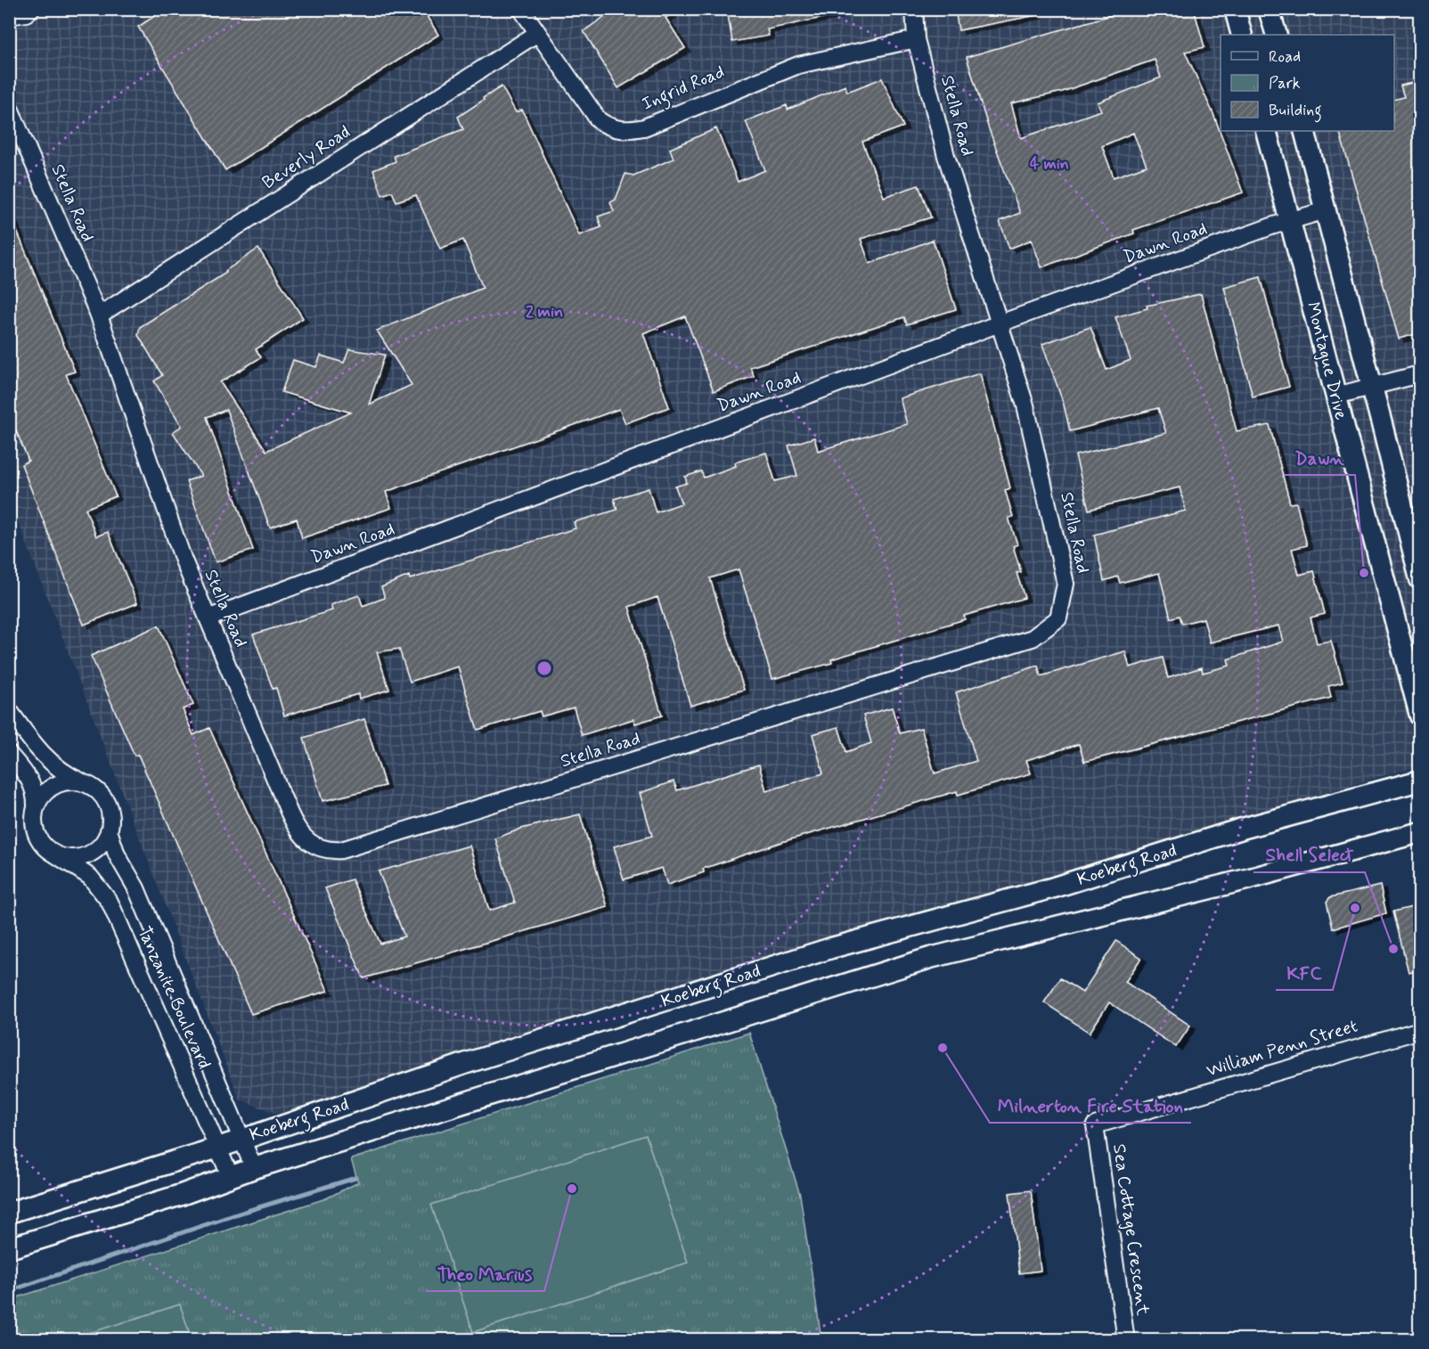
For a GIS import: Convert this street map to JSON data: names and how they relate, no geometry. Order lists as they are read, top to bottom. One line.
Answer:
{"streets":{"main road":["Montague Drive","Koeberg Road"],"street":["Ingrid Road","Stella Road","Beverly Road","Dawn Road","Tanzanite Boulevard","William Penn Street","Sea Cottage Crescent"]},"crossings":[["Ingrid Road","Stella Road"],["Ingrid Road","Beverly Road"],["Stella Road","Beverly Road"],["Stella Road","Dawn Road"],["Dawn Road","Montague Drive"],["Koeberg Road","Tanzanite Boulevard"],["William Penn Street","Sea Cottage Crescent"]],"places":["Dawn","KFC","Shell Select","Milnerton Fire Station","Theo Marius"],"legend":["Road","Park","Building"],"rings":["4 min","2 min"]}
